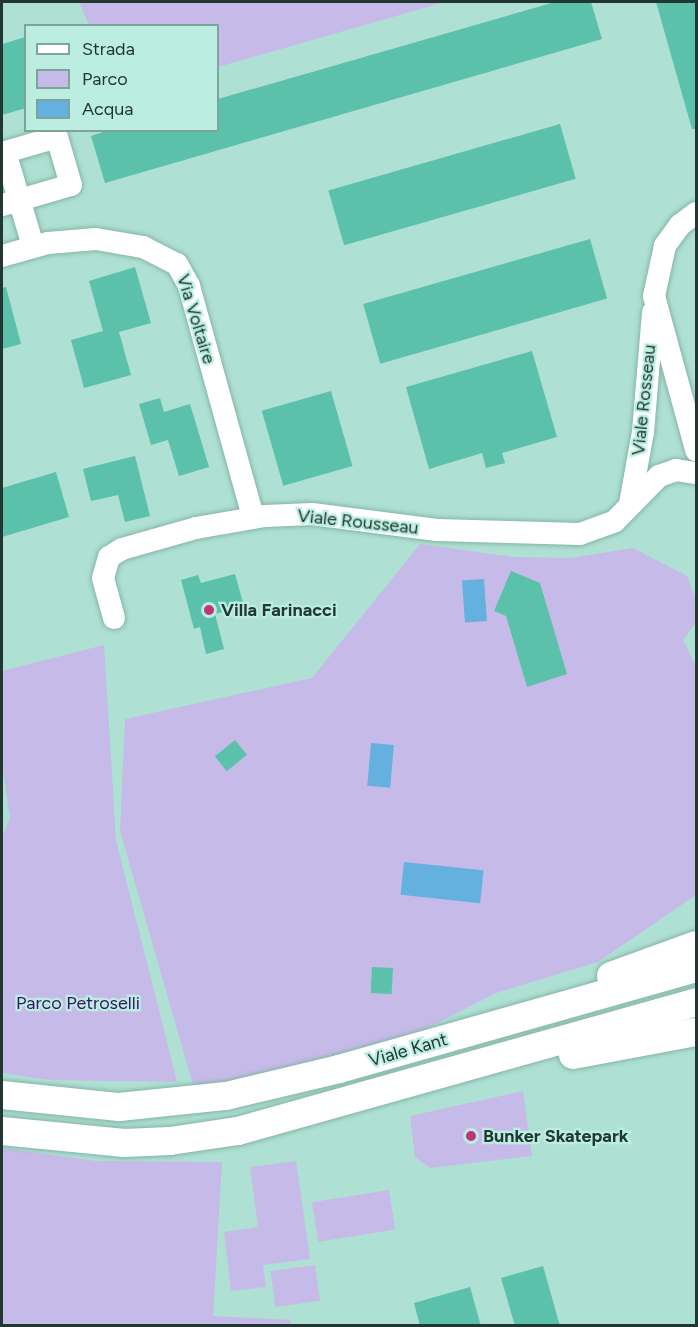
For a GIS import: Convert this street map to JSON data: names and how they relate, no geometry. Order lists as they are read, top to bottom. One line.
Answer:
{"streets":{"main road":["Viale Kant"],"street":["Via Voltaire","Viale Rosseau","Viale Rousseau"]},"crossings":[["Via Voltaire","Viale Rousseau"],["Viale Rosseau","Viale Rousseau"]],"parks":["Parco Petroselli"],"places":["Villa Farinacci","Bunker Skatepark"],"legend":["Strada","Parco","Acqua"]}
